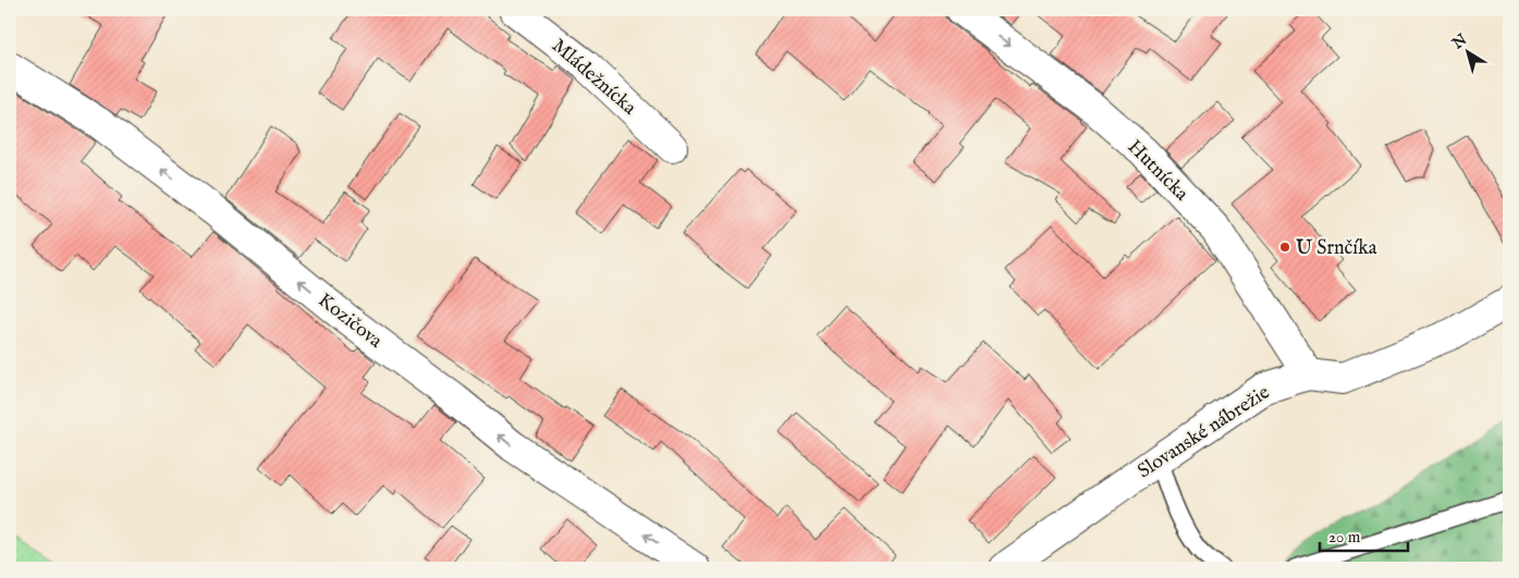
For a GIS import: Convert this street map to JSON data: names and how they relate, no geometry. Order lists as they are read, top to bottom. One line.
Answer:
{"streets":{"street":["Mládežnícka","Hutnícka","Kozičova","Slovanské nábrežie"]},"crossings":[["Hutnícka","Slovanské nábrežie"]],"one_way":["Hutnícka","Kozičova"],"places":["U Srnčíka"],"scale_bar":"20 m","north":"top left"}
